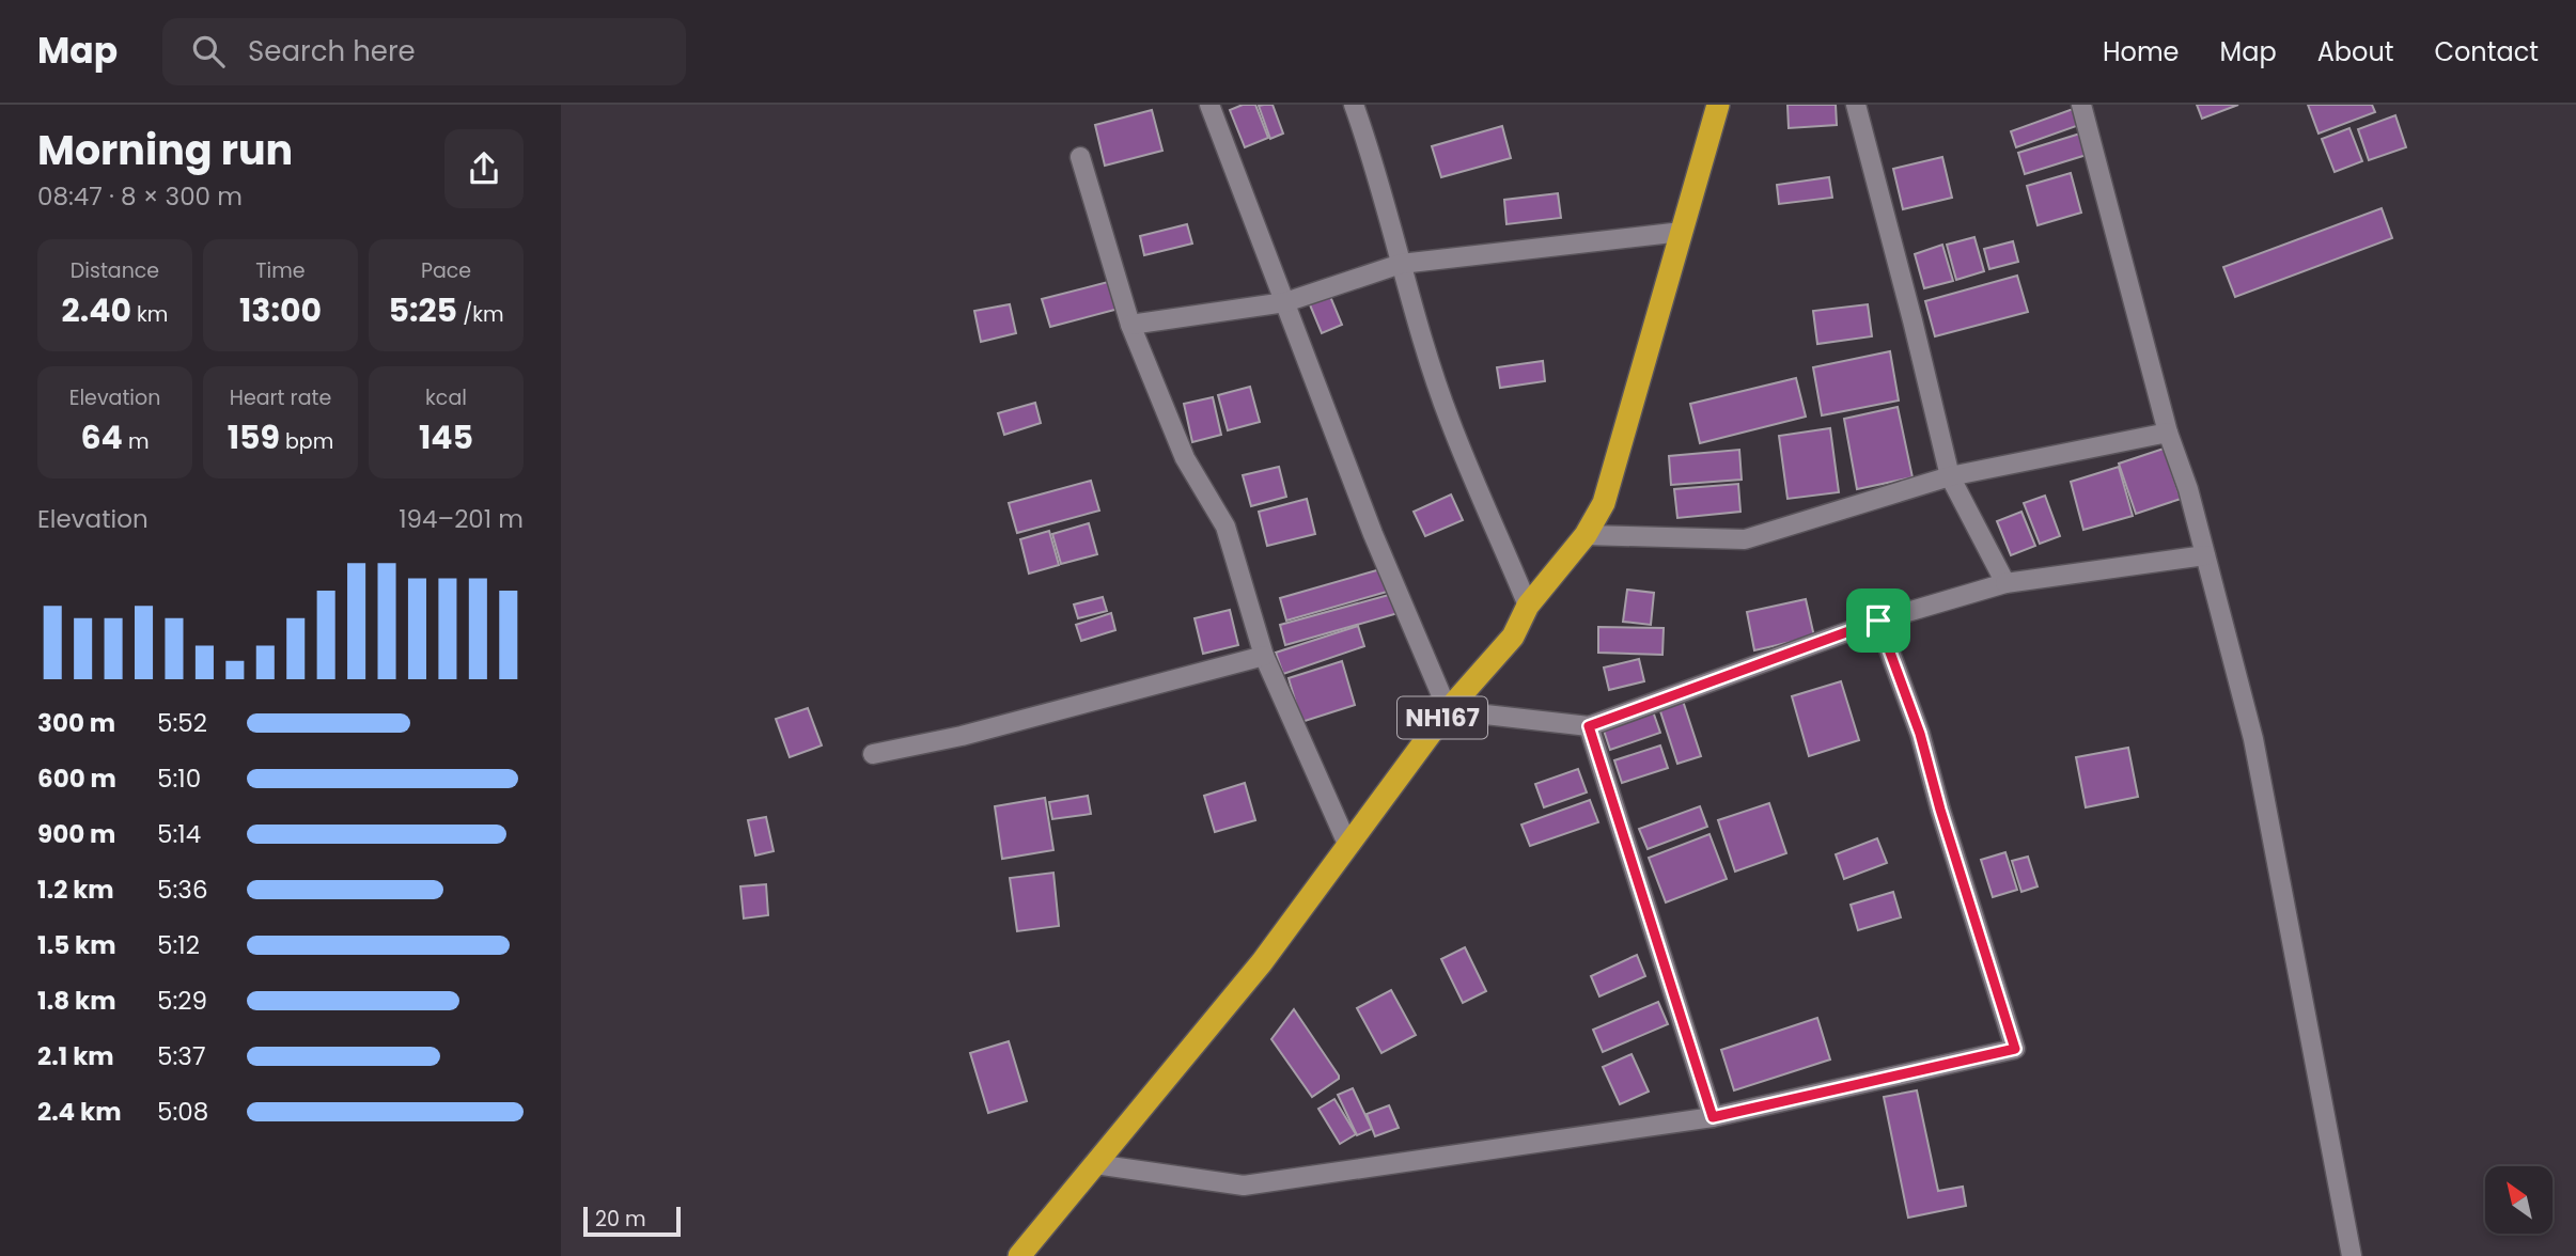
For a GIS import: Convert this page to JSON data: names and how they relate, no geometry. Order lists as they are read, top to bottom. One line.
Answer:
{"streets":{"highway":["NH167"]},"scale_bar":"20 m","north":"top left","page":{"header":"Map","search":"Search here","nav":["Home","Map","About","Contact"],"heading":["Morning run","08:47 · 8 × 300 m"],"stats":[["Distance","2.40 km"],["Time","13:00"],["Pace","5:25 /km"],["Elevation","64 m"],["Heart rate","159 bpm"],["kcal","145"]],"chart":["Elevation","194–201 m"],"list":[{"name":"300 m","note":"5:52"},{"name":"600 m","note":"5:10"},{"name":"900 m","note":"5:14"},{"name":"1.2 km","note":"5:36"},{"name":"1.5 km","note":"5:12"},{"name":"1.8 km","note":"5:29"},{"name":"2.1 km","note":"5:37"},{"name":"2.4 km","note":"5:08"}],"scale":"20 m"}}
